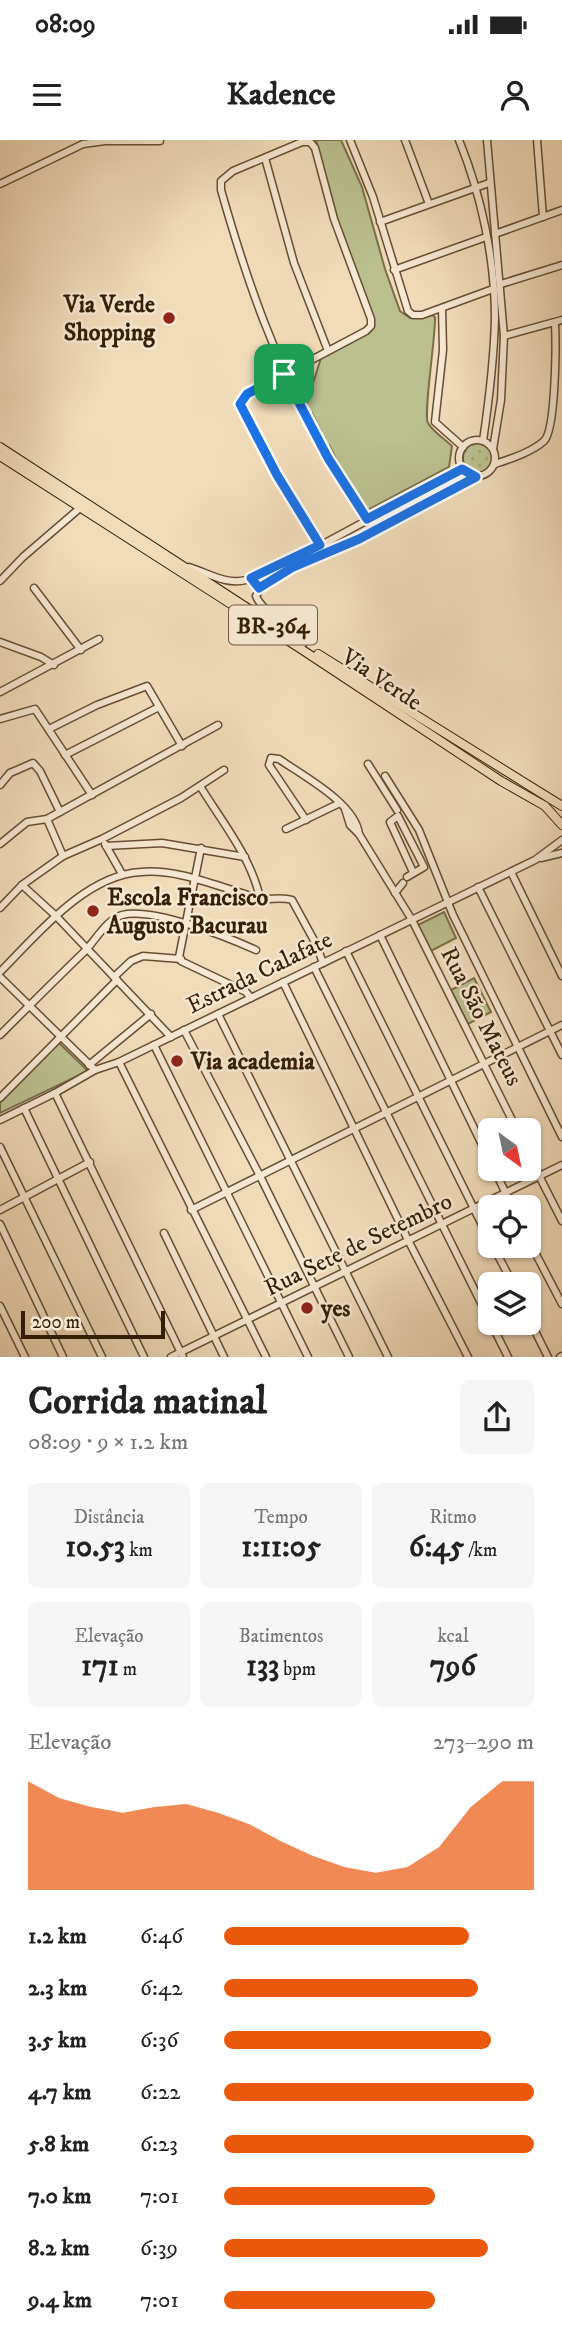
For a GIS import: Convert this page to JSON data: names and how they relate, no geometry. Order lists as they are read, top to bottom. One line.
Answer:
{"streets":{"main road":["BR-364","Via Verde"],"street":["Estrada Calafate","Rua São Mateus","Rua Sete de Setembro"]},"crossings":[["Estrada Calafate","Rua São Mateus"]],"places":["Via Verde Shopping","Escola Francisco Augusto Bacurau","Via academia","yes"],"scale_bar":"200 m","north":"bottom right","page":{"status":"08:09","header":"Kadence","scale":"200 m","heading":["Corrida matinal","08:09 · 9 × 1.2 km"],"stats":[["Distância","10.53 km"],["Tempo","1:11:05"],["Ritmo","6:45 /km"],["Elevação","171 m"],["Batimentos","133 bpm"],["kcal","796"]],"chart":["Elevação","273–290 m"],"list":[{"name":"1.2 km","note":"6:46"},{"name":"2.3 km","note":"6:42"},{"name":"3.5 km","note":"6:36"},{"name":"4.7 km","note":"6:22"},{"name":"5.8 km","note":"6:23"},{"name":"7.0 km","note":"7:01"},{"name":"8.2 km","note":"6:39"},{"name":"9.4 km","note":"7:01"}]}}
